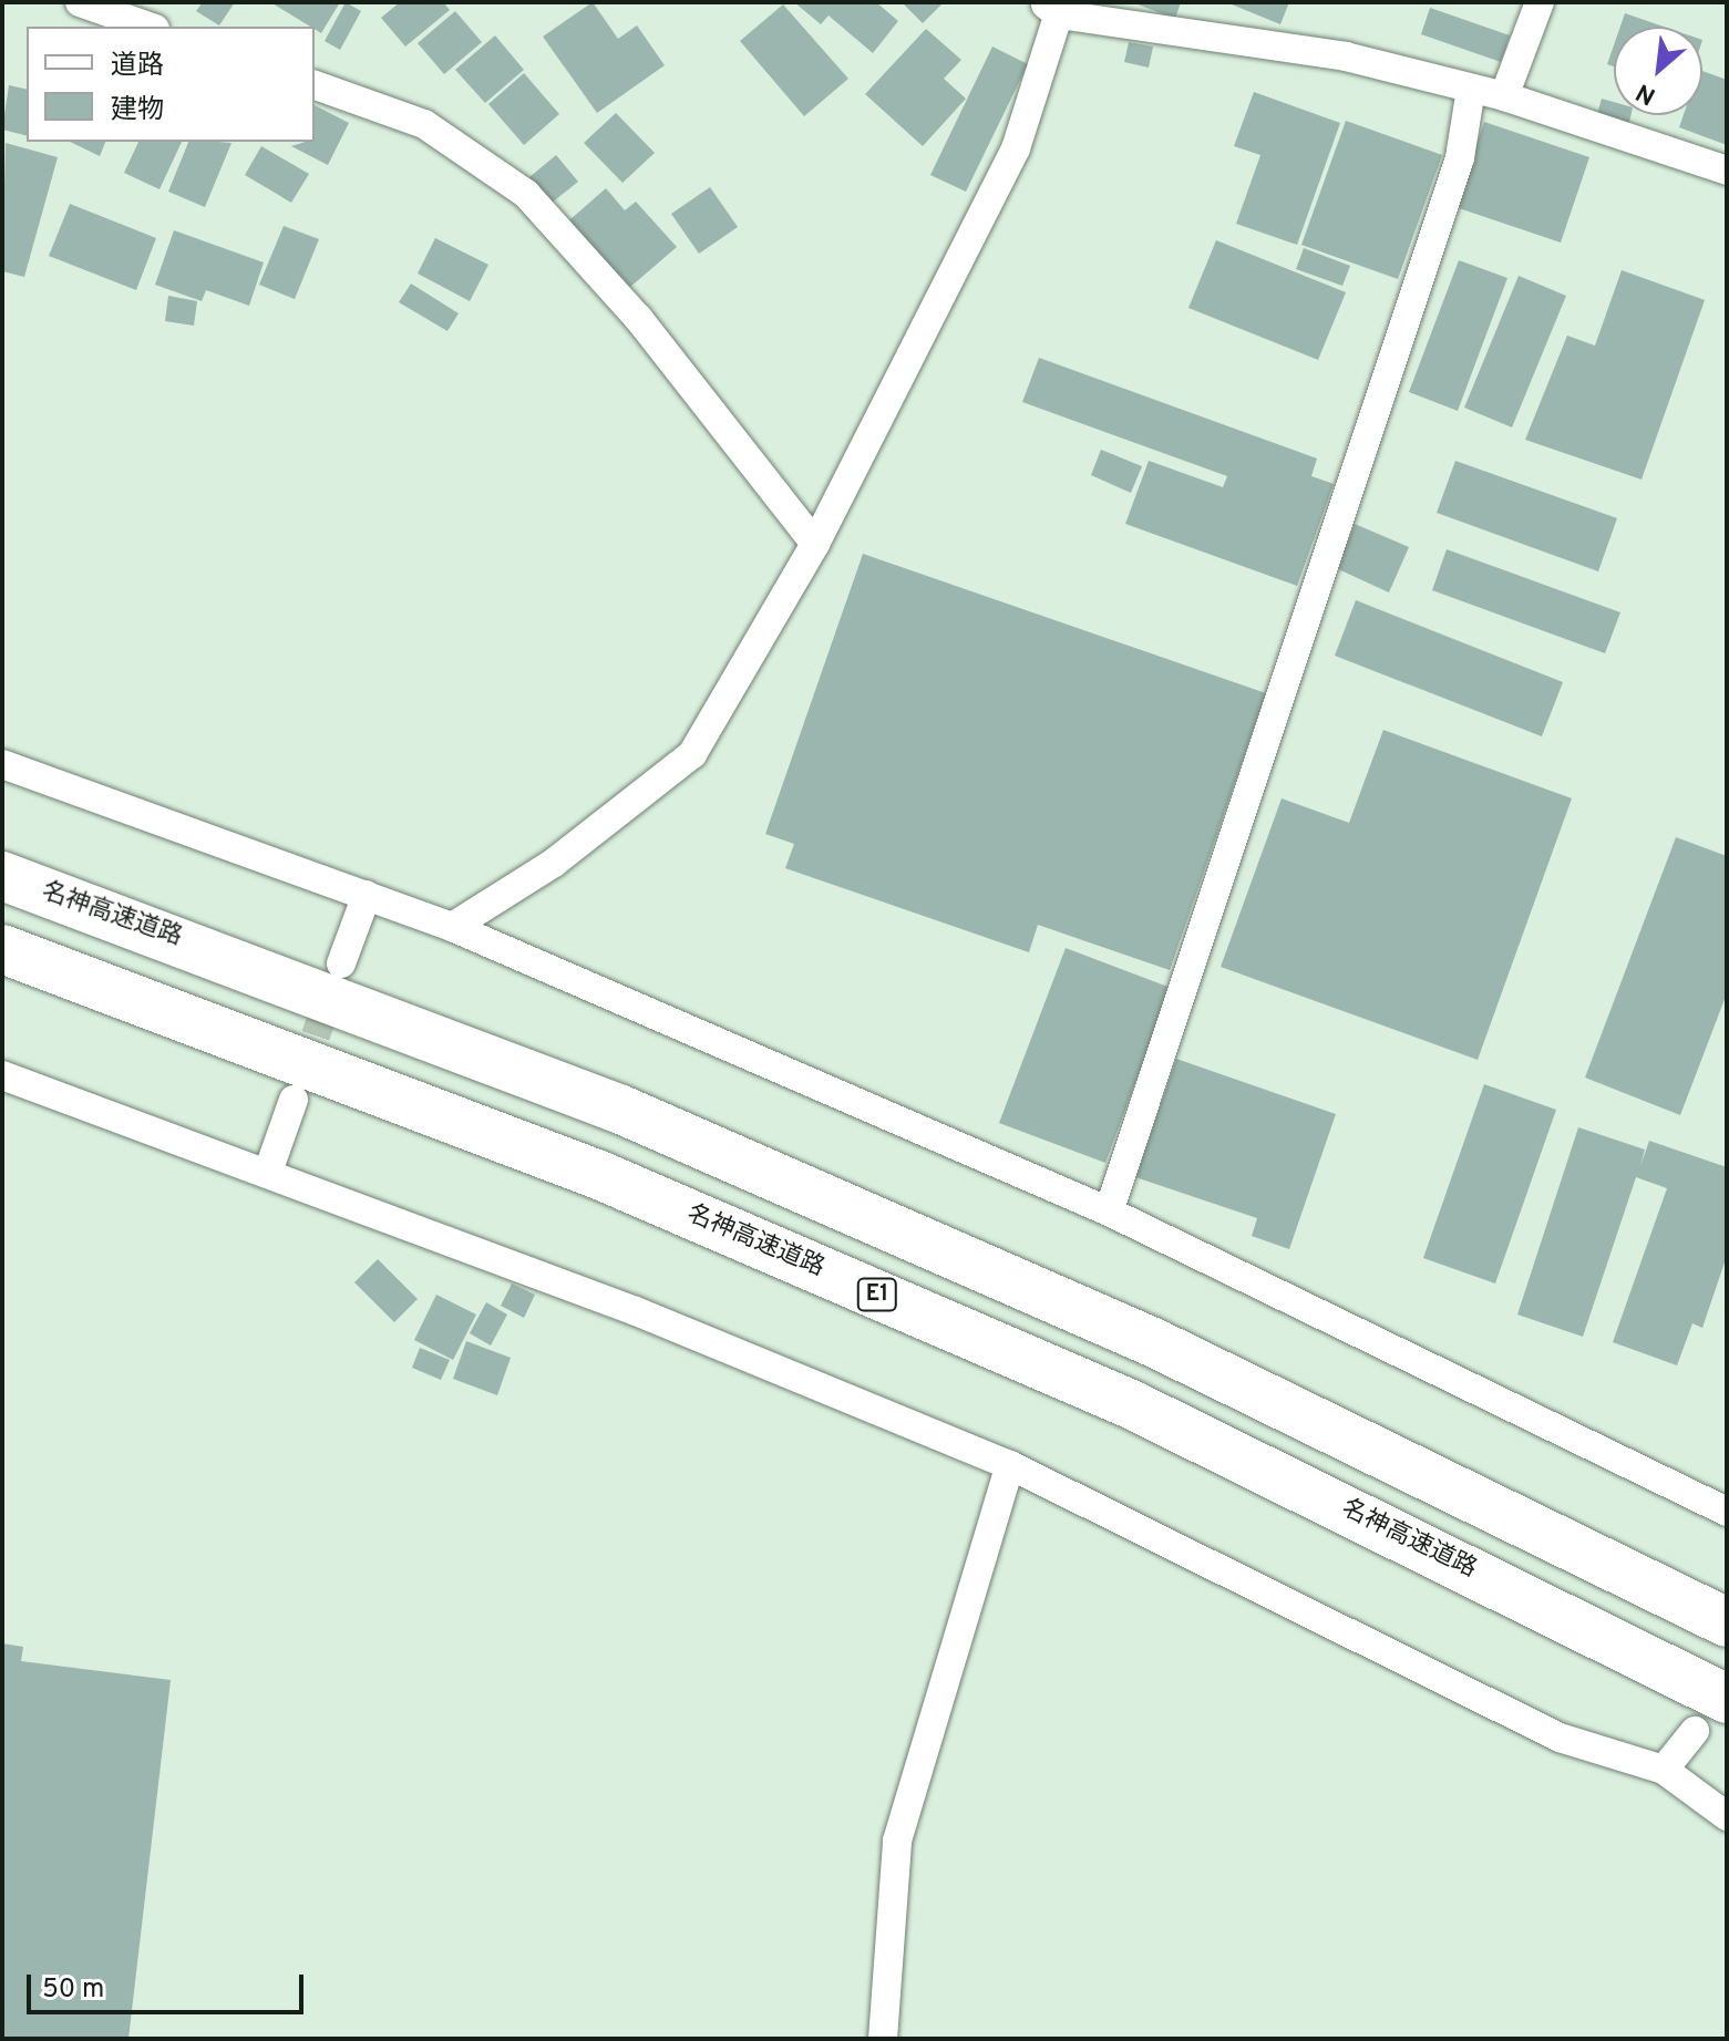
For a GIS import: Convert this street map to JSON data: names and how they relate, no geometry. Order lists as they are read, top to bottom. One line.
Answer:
{"streets":{"highway":["名神高速道路","E1"]},"legend":["道路","建物"],"scale_bar":"50 m","north":"bottom left"}
